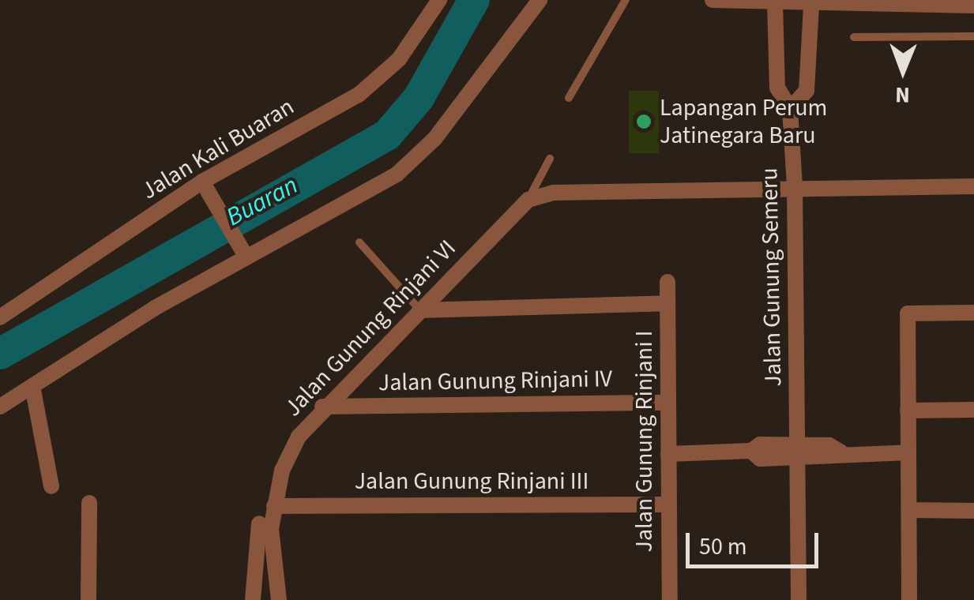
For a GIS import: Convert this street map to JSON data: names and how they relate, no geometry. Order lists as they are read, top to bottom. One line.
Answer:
{"streets":{"street":["Jalan Kali Buaran","Jalan Gunung Semeru","Jalan Gunung Rinjani VI","Jalan Gunung Rinjani IV","Jalan Gunung Rinjani I","Jalan Gunung Rinjani III"]},"crossings":[["Jalan Gunung Rinjani VI","Jalan Gunung Rinjani IV"],["Jalan Gunung Rinjani VI","Jalan Gunung Rinjani III"],["Jalan Gunung Rinjani IV","Jalan Gunung Rinjani I"],["Jalan Gunung Rinjani I","Jalan Gunung Rinjani III"]],"water":["Buaran"],"places":["Lapangan Perum Jatinegara Baru"],"scale_bar":"50 m","north":"bottom"}
